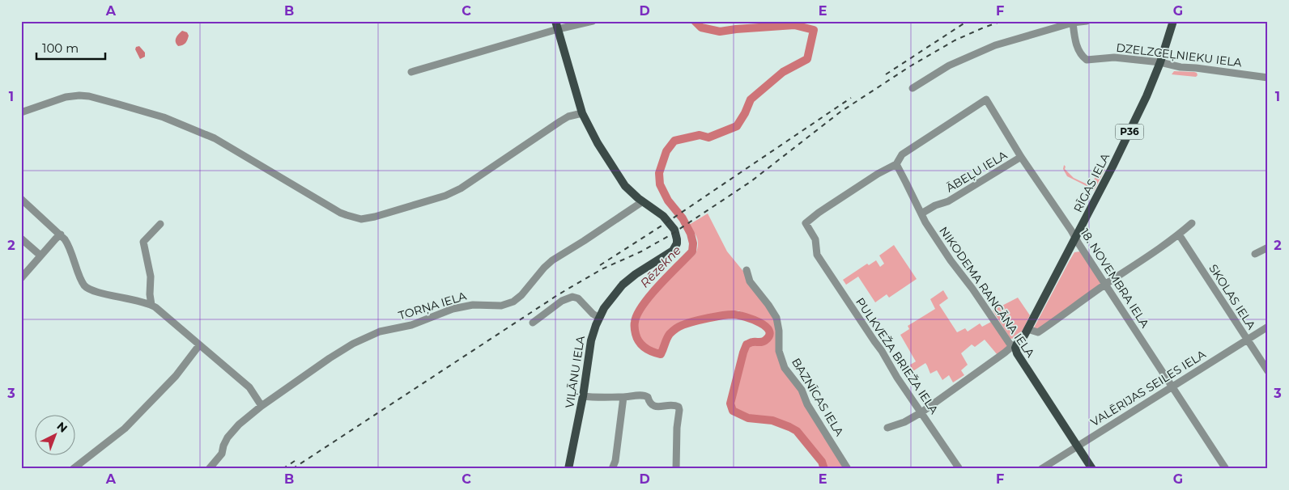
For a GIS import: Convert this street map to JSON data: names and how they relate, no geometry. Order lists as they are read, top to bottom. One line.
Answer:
{"streets":{"main road":["P36","RĪGAS IELA","NIKODEMA RANCĀNA IELA","VIĻĀNU IELA"],"street":["DZELZCEĻNIEKU IELA","ĀBEĻU IELA","18. NOVEMBRA IELA","SKOLAS IELA","TORŅA IELA","PULKVEŽA BRIEŽA IELA","VALĒRIJAS SEILES IELA","BAZNĪCAS IELA"]},"crossings":[["DZELZCEĻNIEKU IELA","RĪGAS IELA"],["ĀBEĻU IELA","18. NOVEMBRA IELA"],["ĀBEĻU IELA","NIKODEMA RANCĀNA IELA"],["RĪGAS IELA","18. NOVEMBRA IELA"],["RĪGAS IELA","NIKODEMA RANCĀNA IELA"],["18. NOVEMBRA IELA","NIKODEMA RANCĀNA IELA"],["18. NOVEMBRA IELA","PULKVEŽA BRIEŽA IELA"],["18. NOVEMBRA IELA","VALĒRIJAS SEILES IELA"],["NIKODEMA RANCĀNA IELA","PULKVEŽA BRIEŽA IELA"],["NIKODEMA RANCĀNA IELA","VALĒRIJAS SEILES IELA"],["SKOLAS IELA","VALĒRIJAS SEILES IELA"],["TORŅA IELA","VIĻĀNU IELA"]],"water":["Rēzekne"],"scale_bar":"100 m","north":"top right","grid":{"columns":["A","B","C","D","E","F","G"],"rows":["1","2","3"]}}
